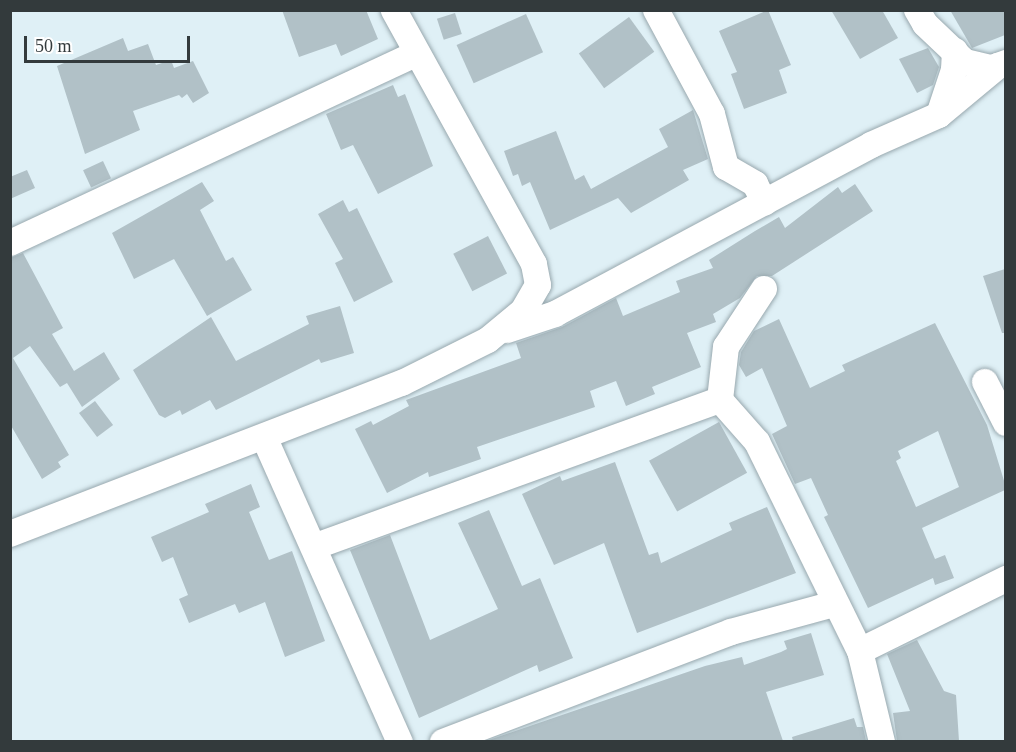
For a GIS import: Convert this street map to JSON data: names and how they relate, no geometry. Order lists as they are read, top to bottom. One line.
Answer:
{"scale_bar":"50 m"}
